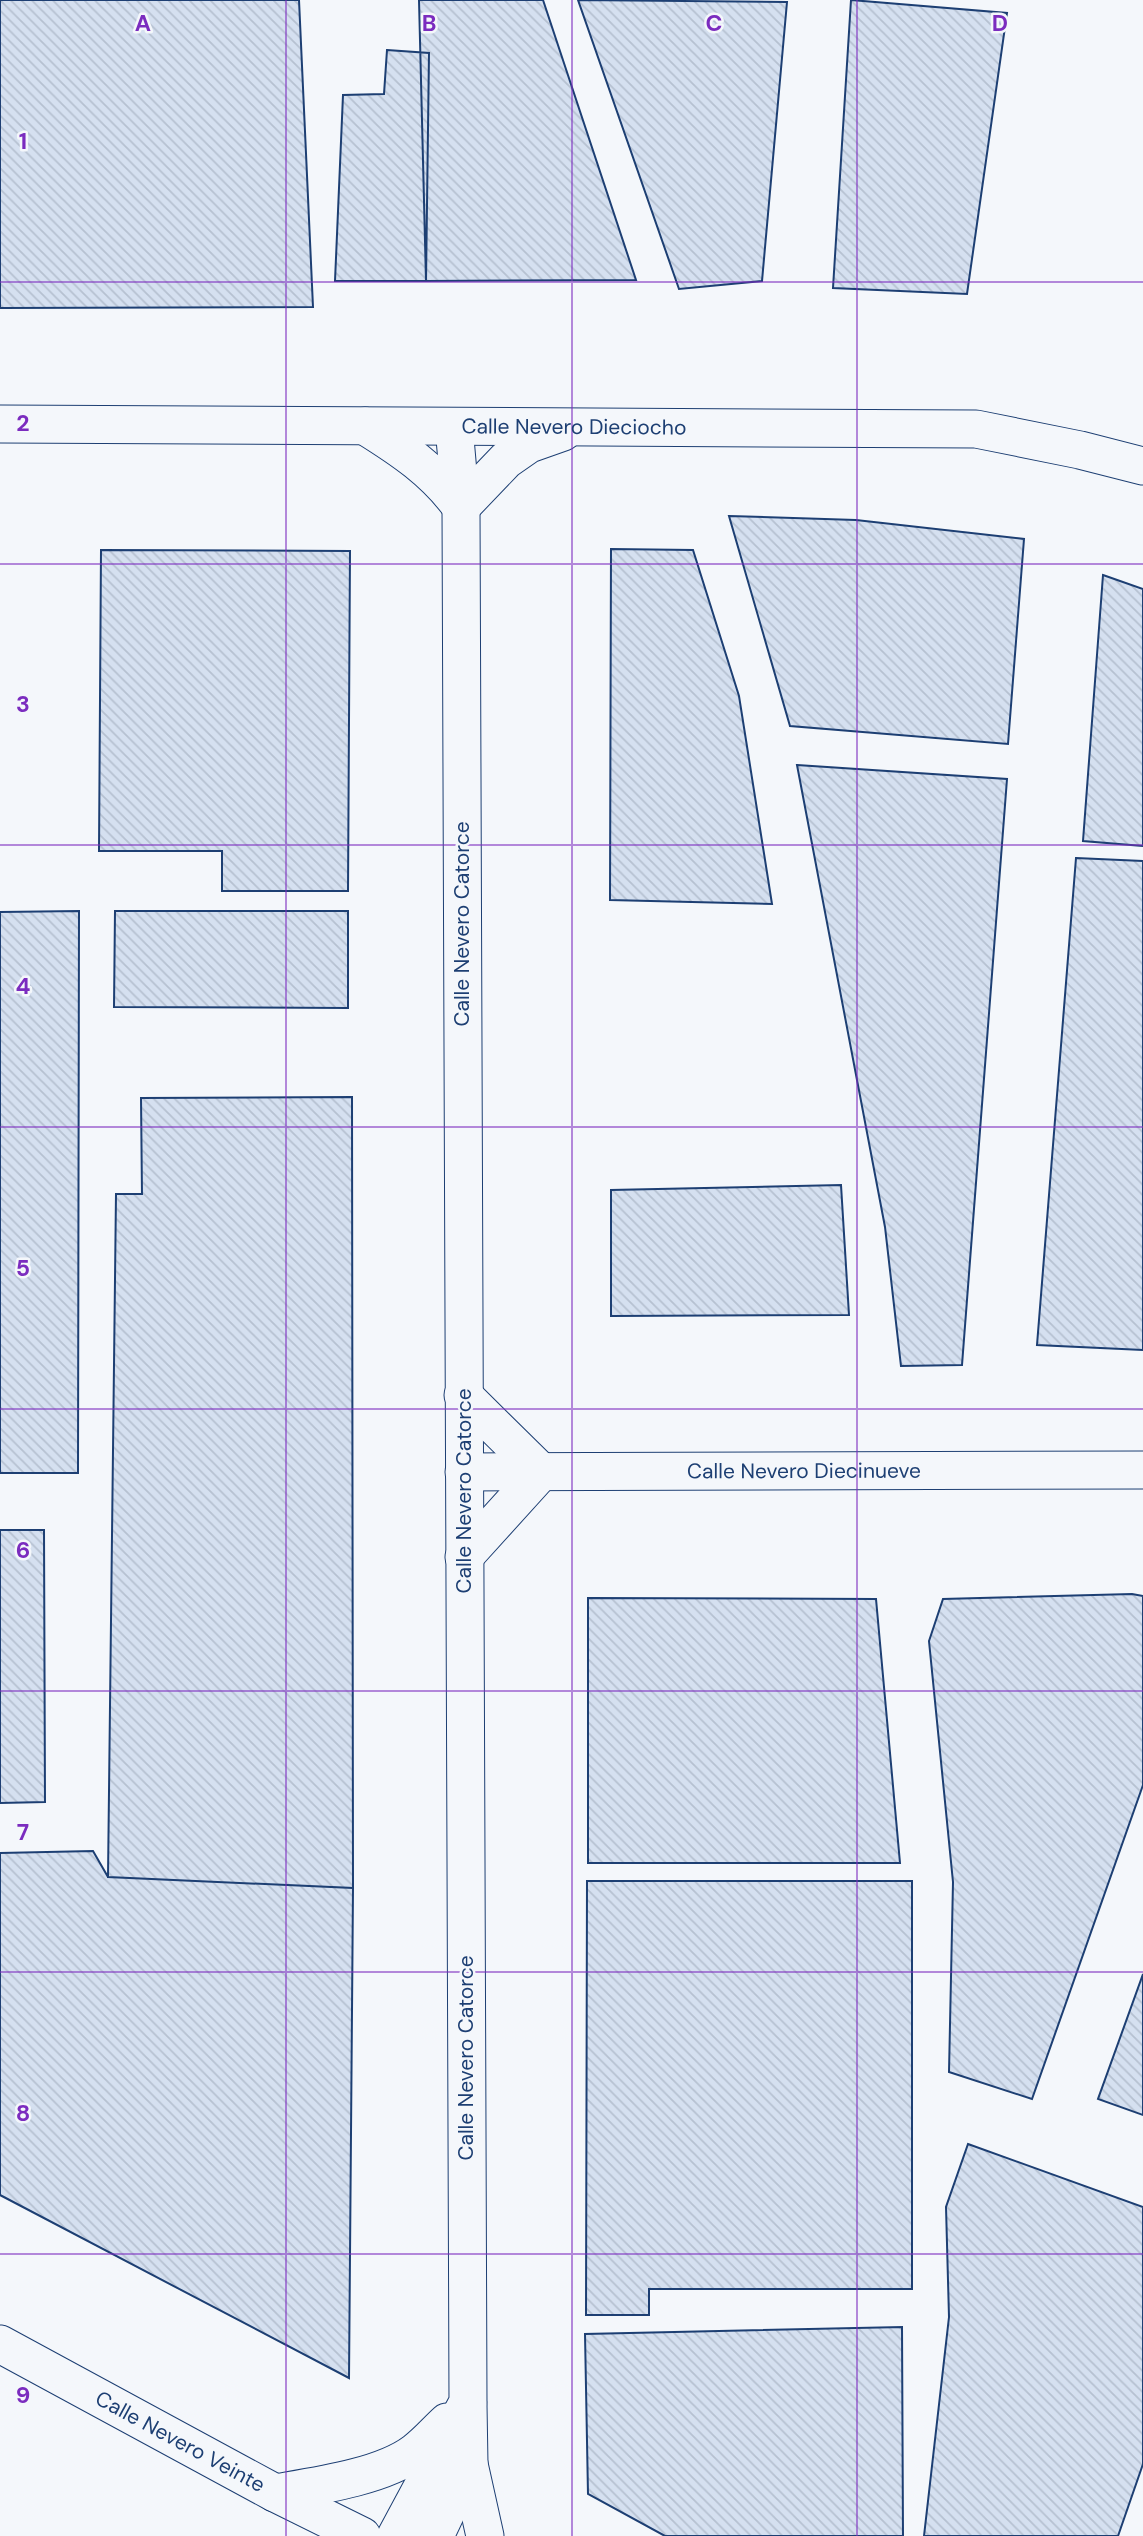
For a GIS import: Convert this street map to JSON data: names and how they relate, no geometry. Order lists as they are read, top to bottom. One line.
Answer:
{"streets":{"street":["Calle Nevero Dieciocho","Calle Nevero Catorce","Calle Nevero Diecinueve","Calle Nevero Veinte"]},"crossings":[["Calle Nevero Dieciocho","Calle Nevero Catorce"],["Calle Nevero Catorce","Calle Nevero Diecinueve"]],"grid":{"columns":["A","B","C","D"],"rows":["1","2","3","4","5","6","7","8","9"]}}
